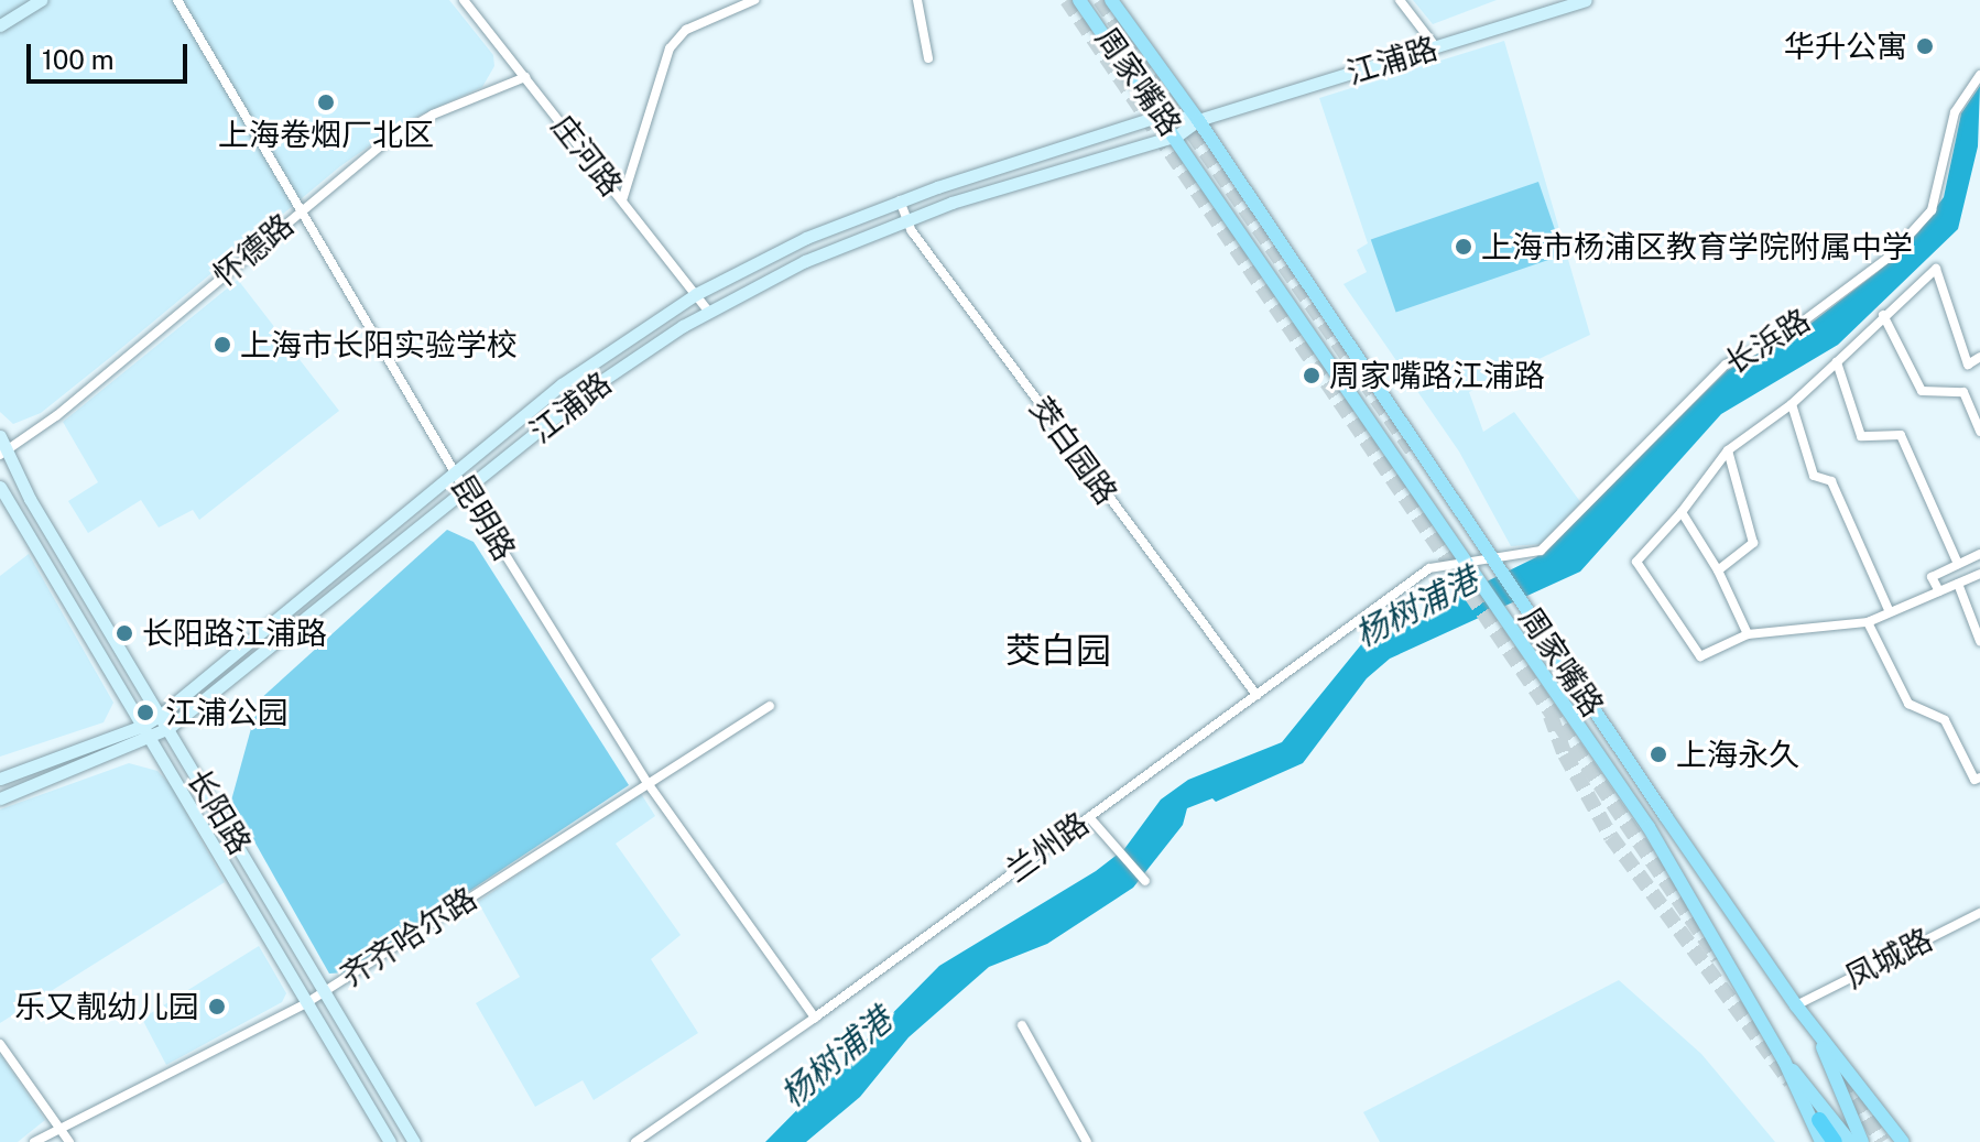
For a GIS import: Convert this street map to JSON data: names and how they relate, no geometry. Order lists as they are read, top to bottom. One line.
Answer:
{"streets":{"main road":["江浦路","周家嘴路","长阳路"],"street":["庄河路","怀德路","长浜路","茭白园路","昆明路","兰州路","齐齐哈尔路","凤城路"]},"crossings":[["江浦路","周家嘴路"],["江浦路","庄河路"],["江浦路","茭白园路"],["江浦路","昆明路"],["江浦路","长阳路"],["周家嘴路","长浜路"],["周家嘴路","兰州路"],["周家嘴路","凤城路"],["庄河路","怀德路"],["怀德路","昆明路"],["怀德路","长阳路"],["长浜路","兰州路"],["茭白园路","兰州路"],["昆明路","兰州路"],["昆明路","齐齐哈尔路"],["长阳路","齐齐哈尔路"]],"districts":["茭白园"],"water":["杨树浦港"],"places":["华升公寓","上海卷烟厂北区","上海市杨浦区教育学院附属中学","上海市长阳实验学校","周家嘴路江浦路","长阳路江浦路","江浦公园","上海永久","乐又靓幼儿园"],"scale_bar":"100 m"}
